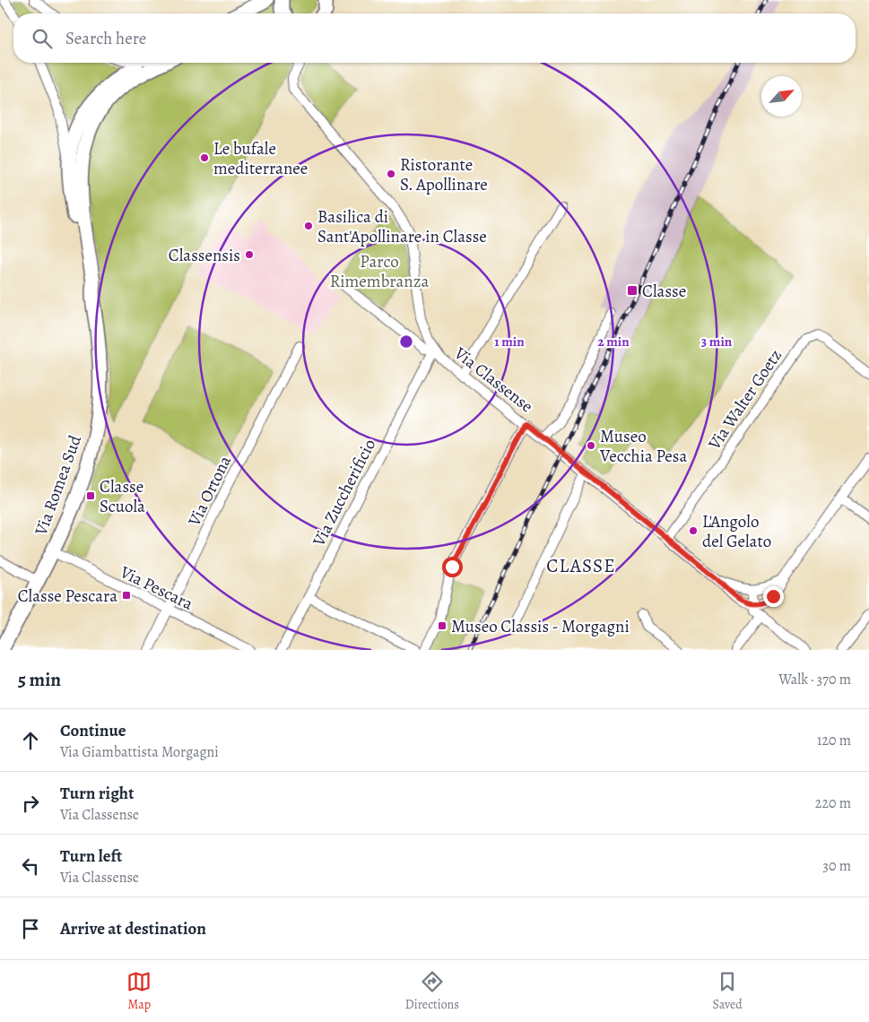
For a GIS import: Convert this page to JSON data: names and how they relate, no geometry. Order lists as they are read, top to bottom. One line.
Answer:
{"streets":{"main road":["Via Romea Sud"],"street":["Via Classense","Via Walter Goetz","Via Ortona","Via Zuccherificio","Via Pescara"]},"crossings":[["Via Classense","Via Walter Goetz"],["Via Classense","Via Zuccherificio"],["Via Romea Sud","Via Pescara"],["Via Ortona","Via Pescara"]],"districts":["CLASSE"],"parks":["Parco Rimembranza"],"places":{"other":["Le bufale mediterranee","Ristorante S. Apollinare","Basilica di Sant'Apollinare in Classe","Classensis","Museo Vecchia Pesa","L'Angolo del Gelato"],"transit":["Classe","Classe Scuola","Classe Pescara","Museo Classis - Morgagni"]},"north":"top right","page":{"search":"Search here","heading":["5 min","Walk · 370 m"],"list":[["Continue","Via Giambattista Morgagni","120 m"],["Turn right","Via Classense","220 m"],["Turn left","Via Classense","30 m"],"Arrive at destination"],"nav":["Map","Directions","Saved"]},"rings":["1 min","2 min","3 min"]}
